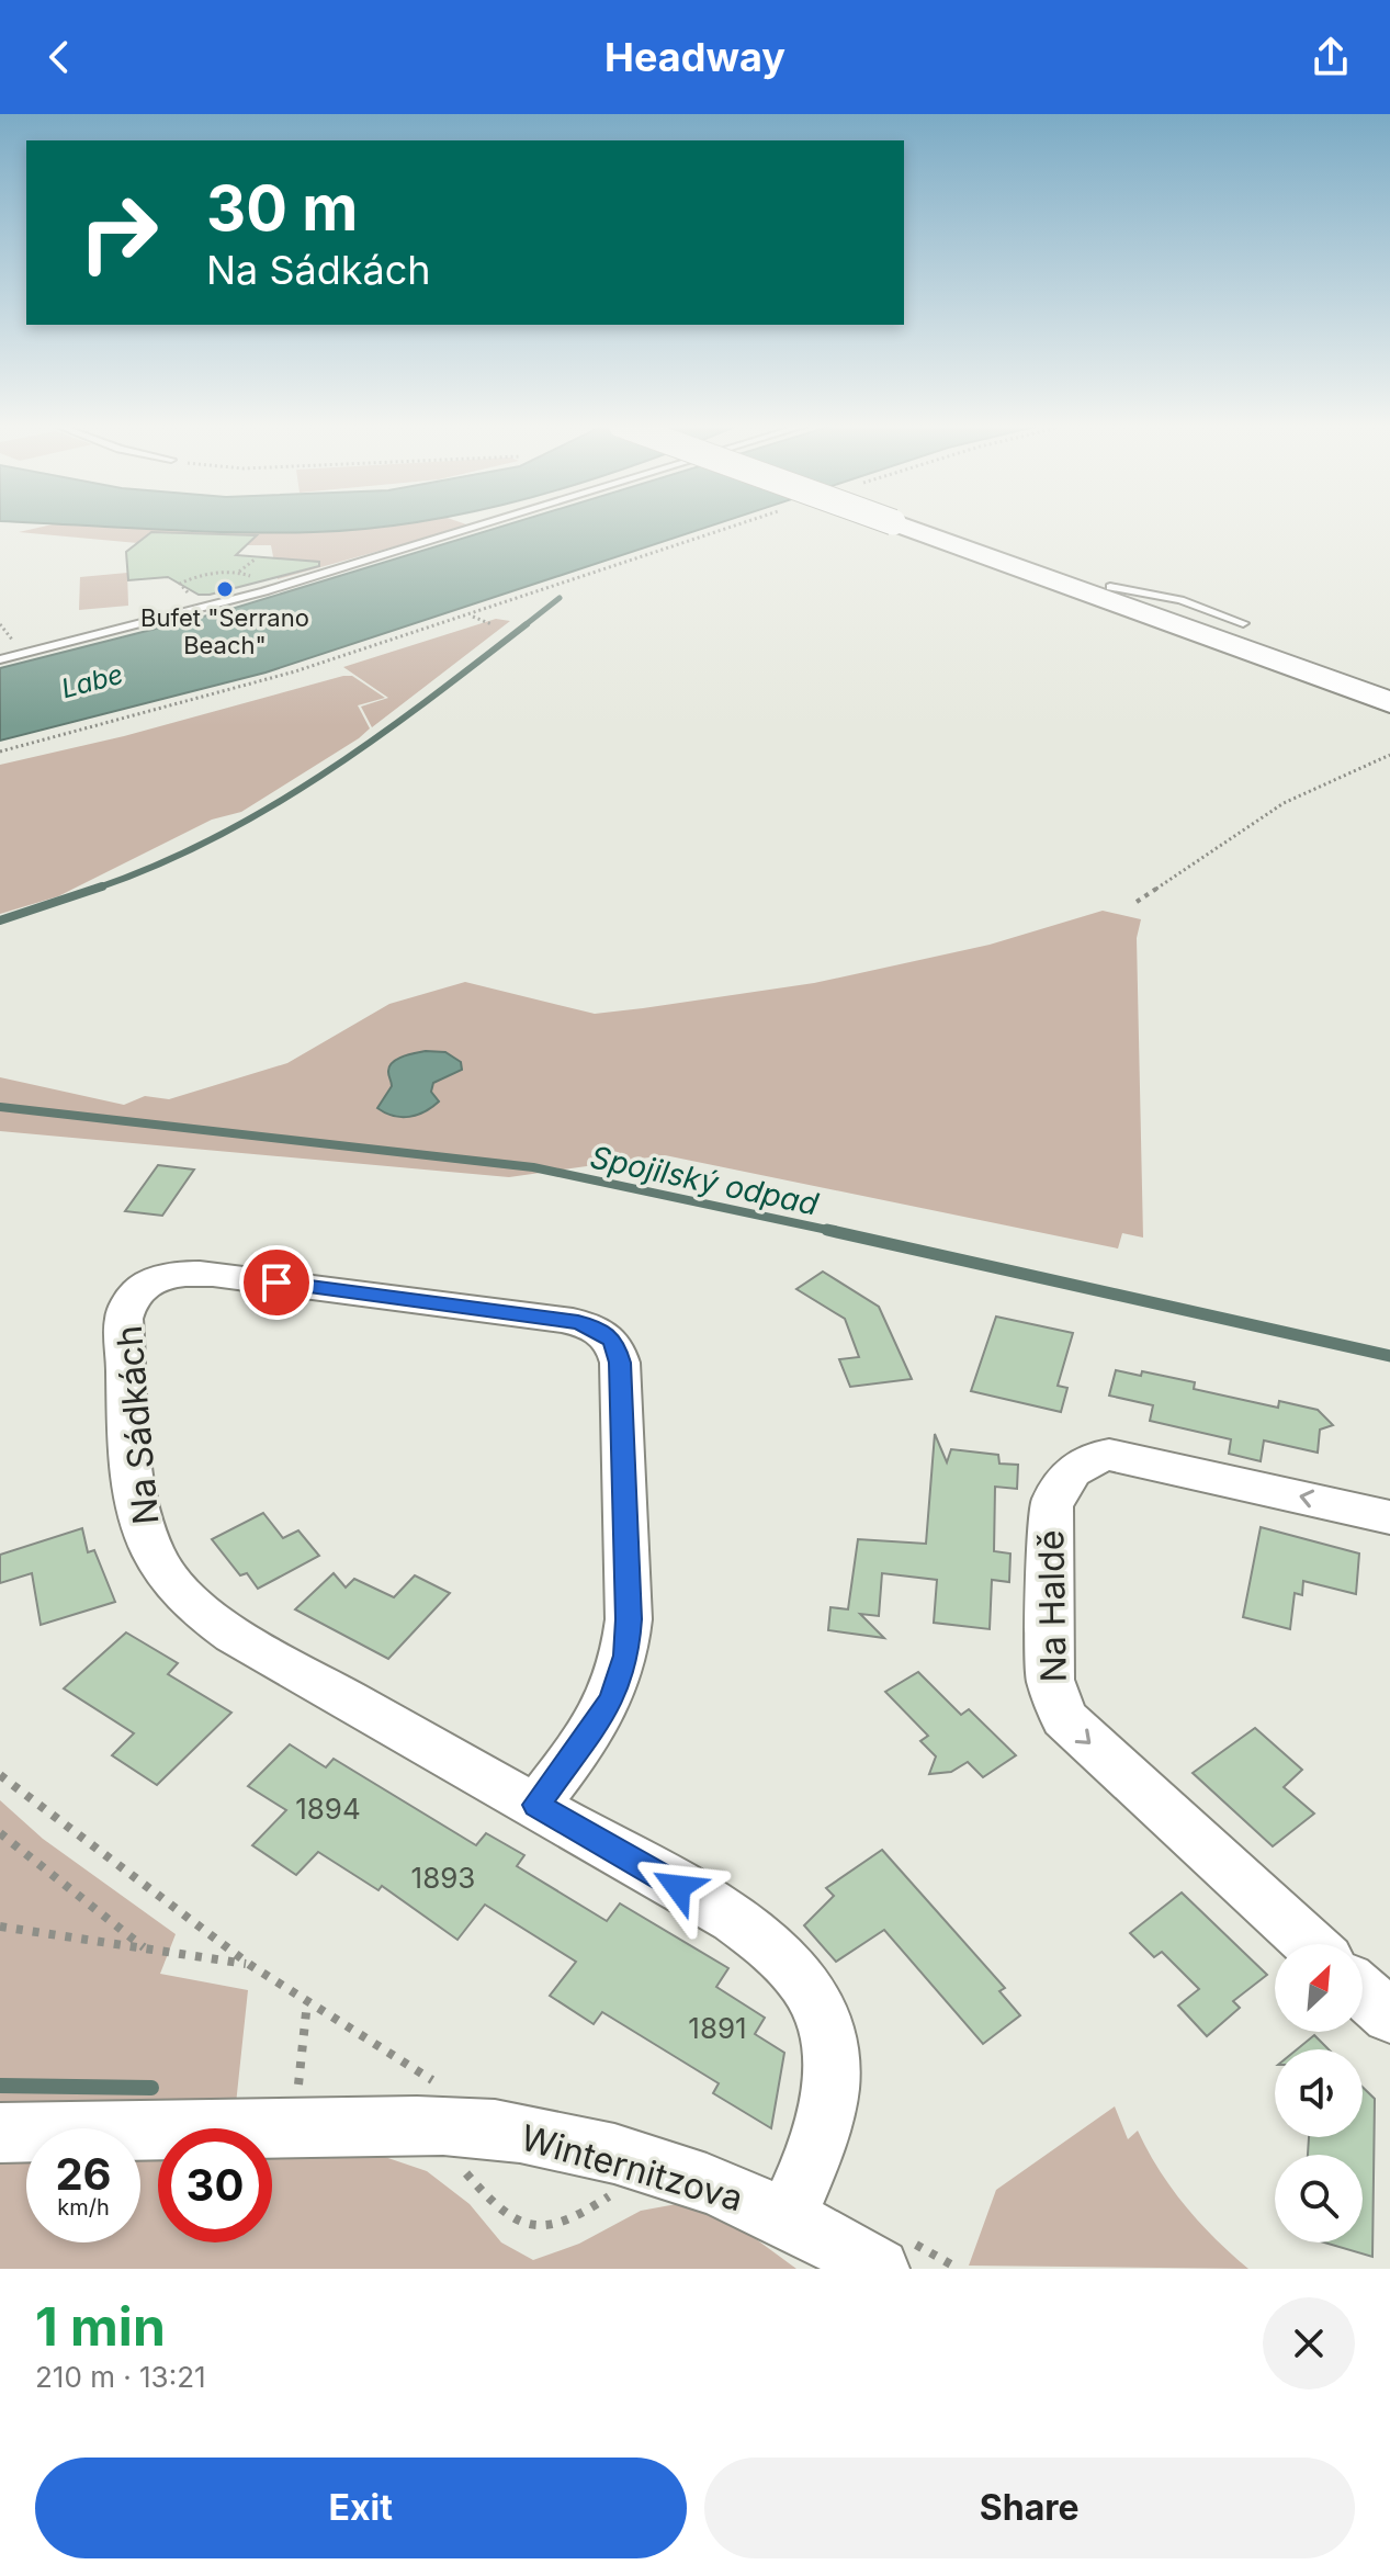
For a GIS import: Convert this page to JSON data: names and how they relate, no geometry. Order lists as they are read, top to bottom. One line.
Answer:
{"streets":{"street":["Na Sádkách","Na Haldě","Winternitzova"]},"crossings":[["Na Sádkách","Winternitzova"]],"water":["Labe","Spojilský odpad"],"places":["Bufet \"Serrano Beach\""],"house_numbers":["1894","1893","1891"],"north":"top right","page":{"header":"Headway","turn":["30 m","Na Sádkách"],"speed":"26 km/h","limit":"30","heading":["1 min","210 m · 13:21"],"buttons":["Exit","Share"]}}
